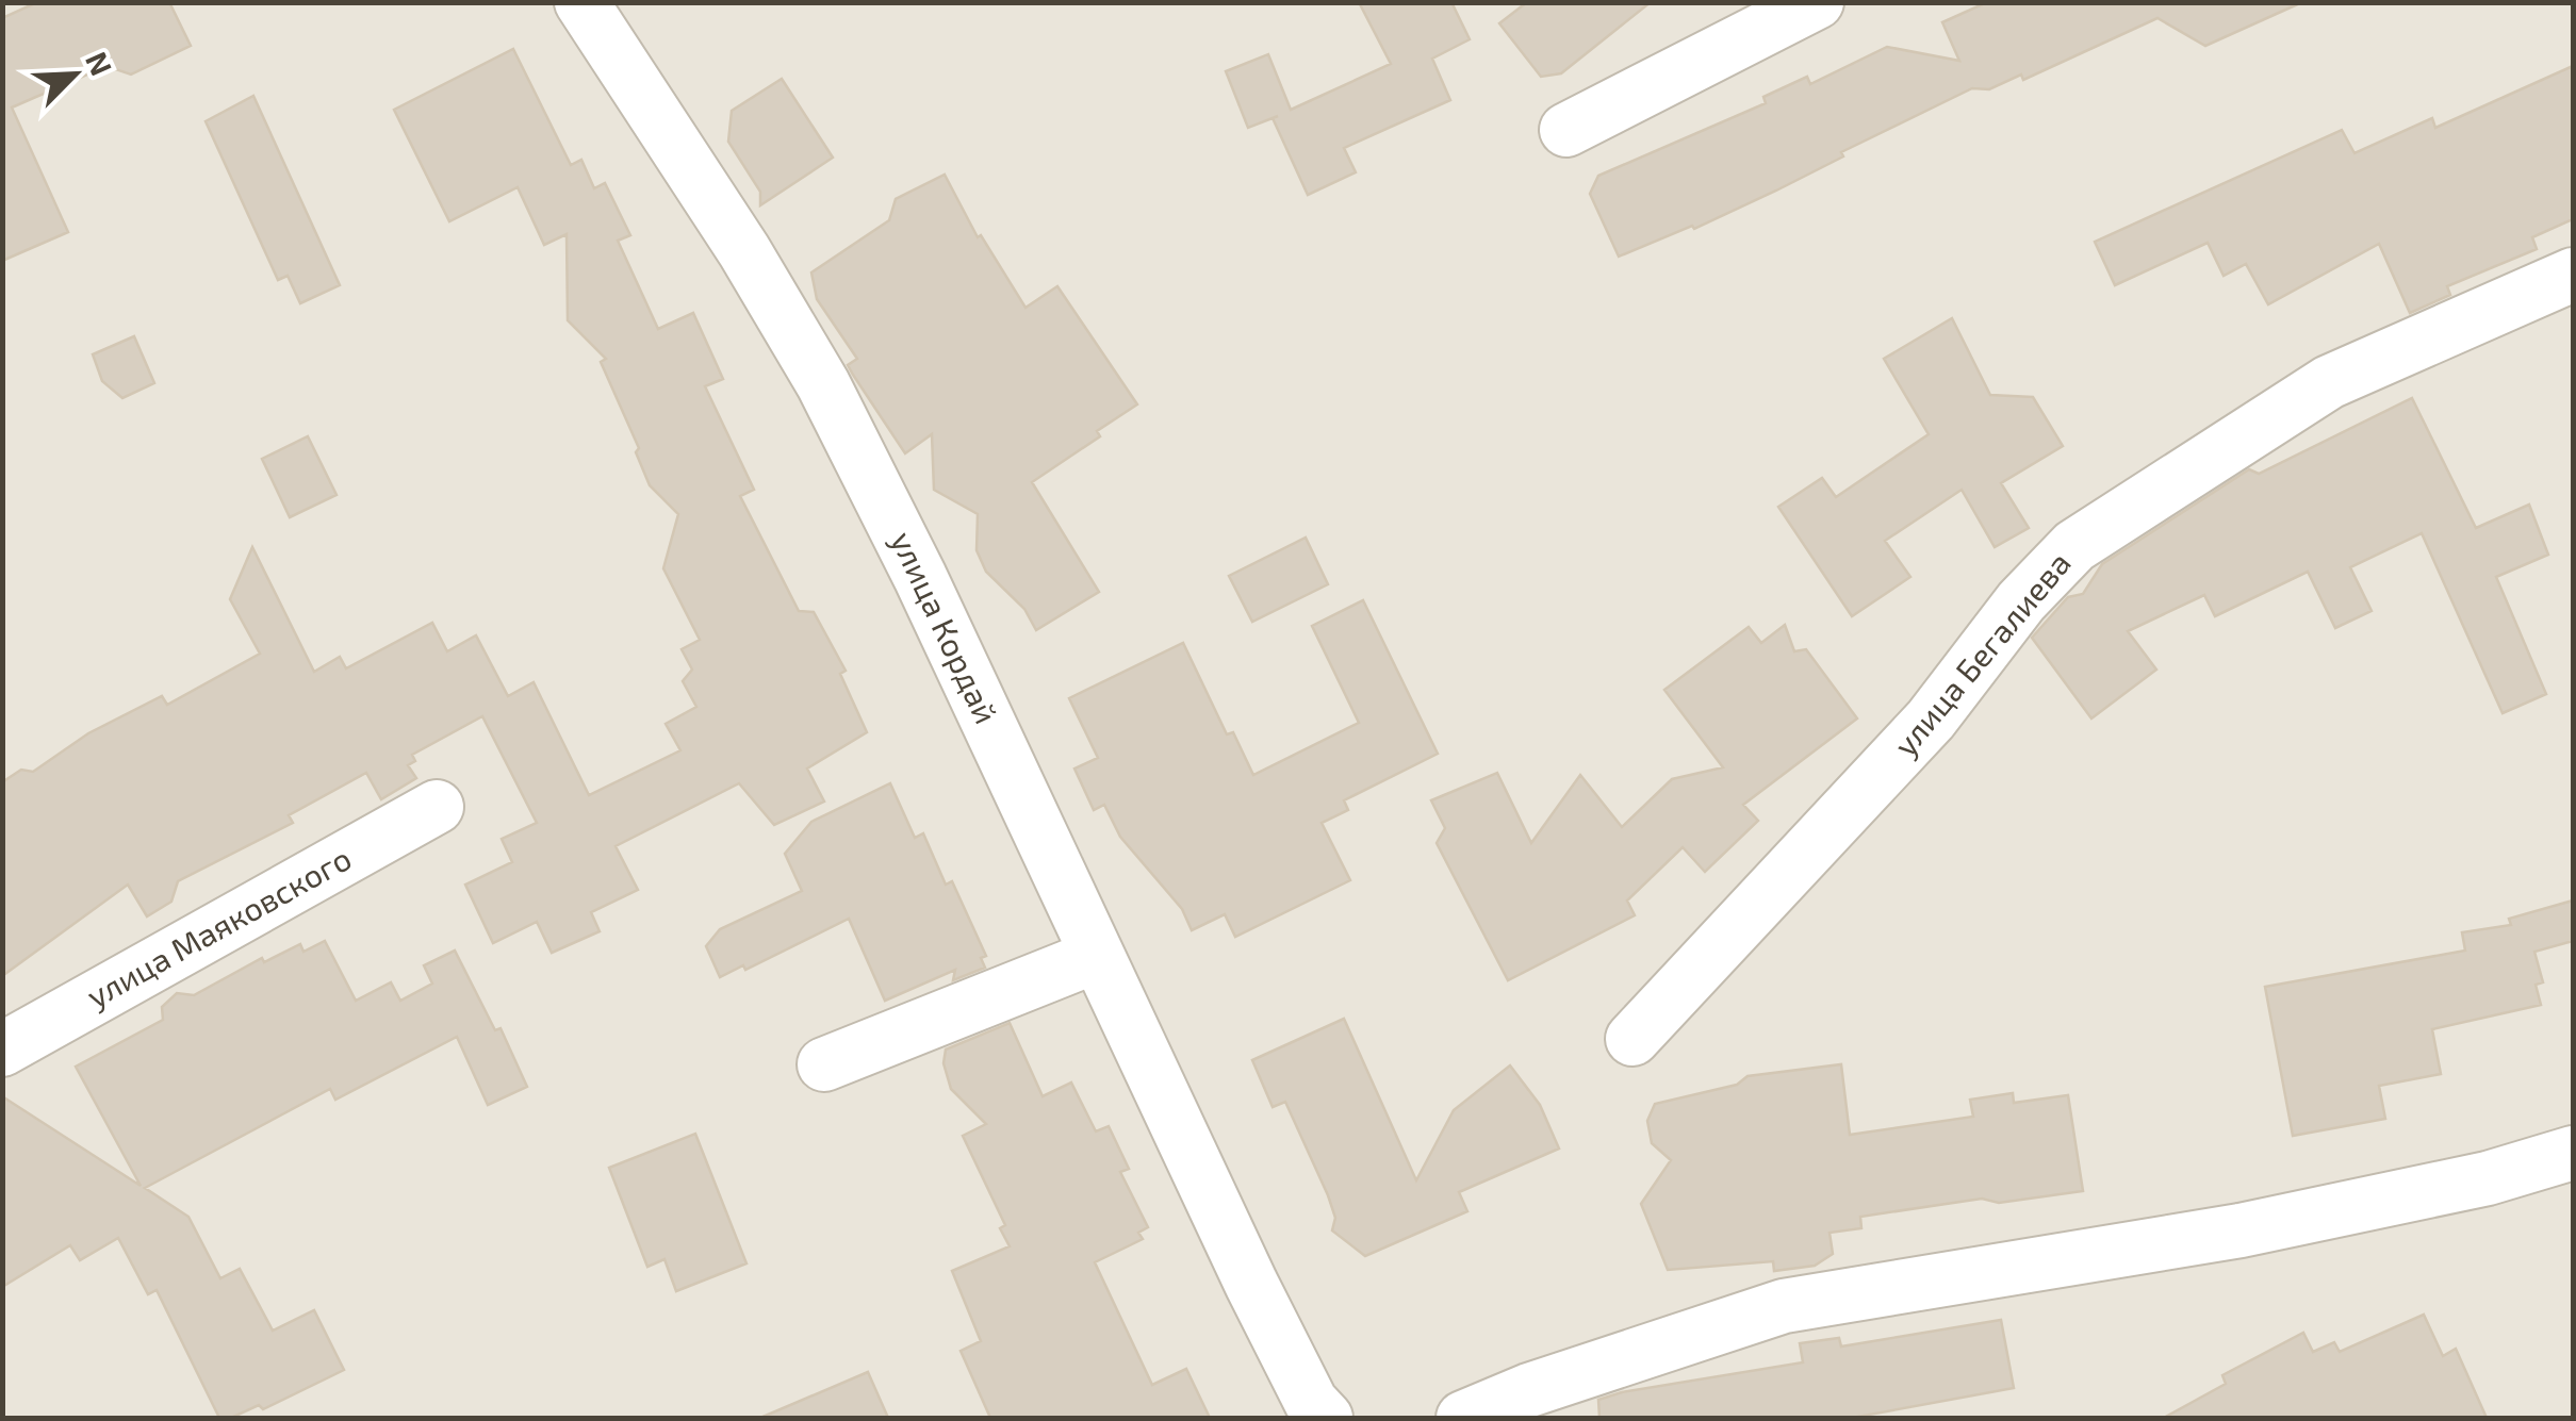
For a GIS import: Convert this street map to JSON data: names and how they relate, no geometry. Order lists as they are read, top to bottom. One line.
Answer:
{"streets":{"street":["улица Кордай","улица Бегалиева","улица Маяковского"]},"north":"top right"}
